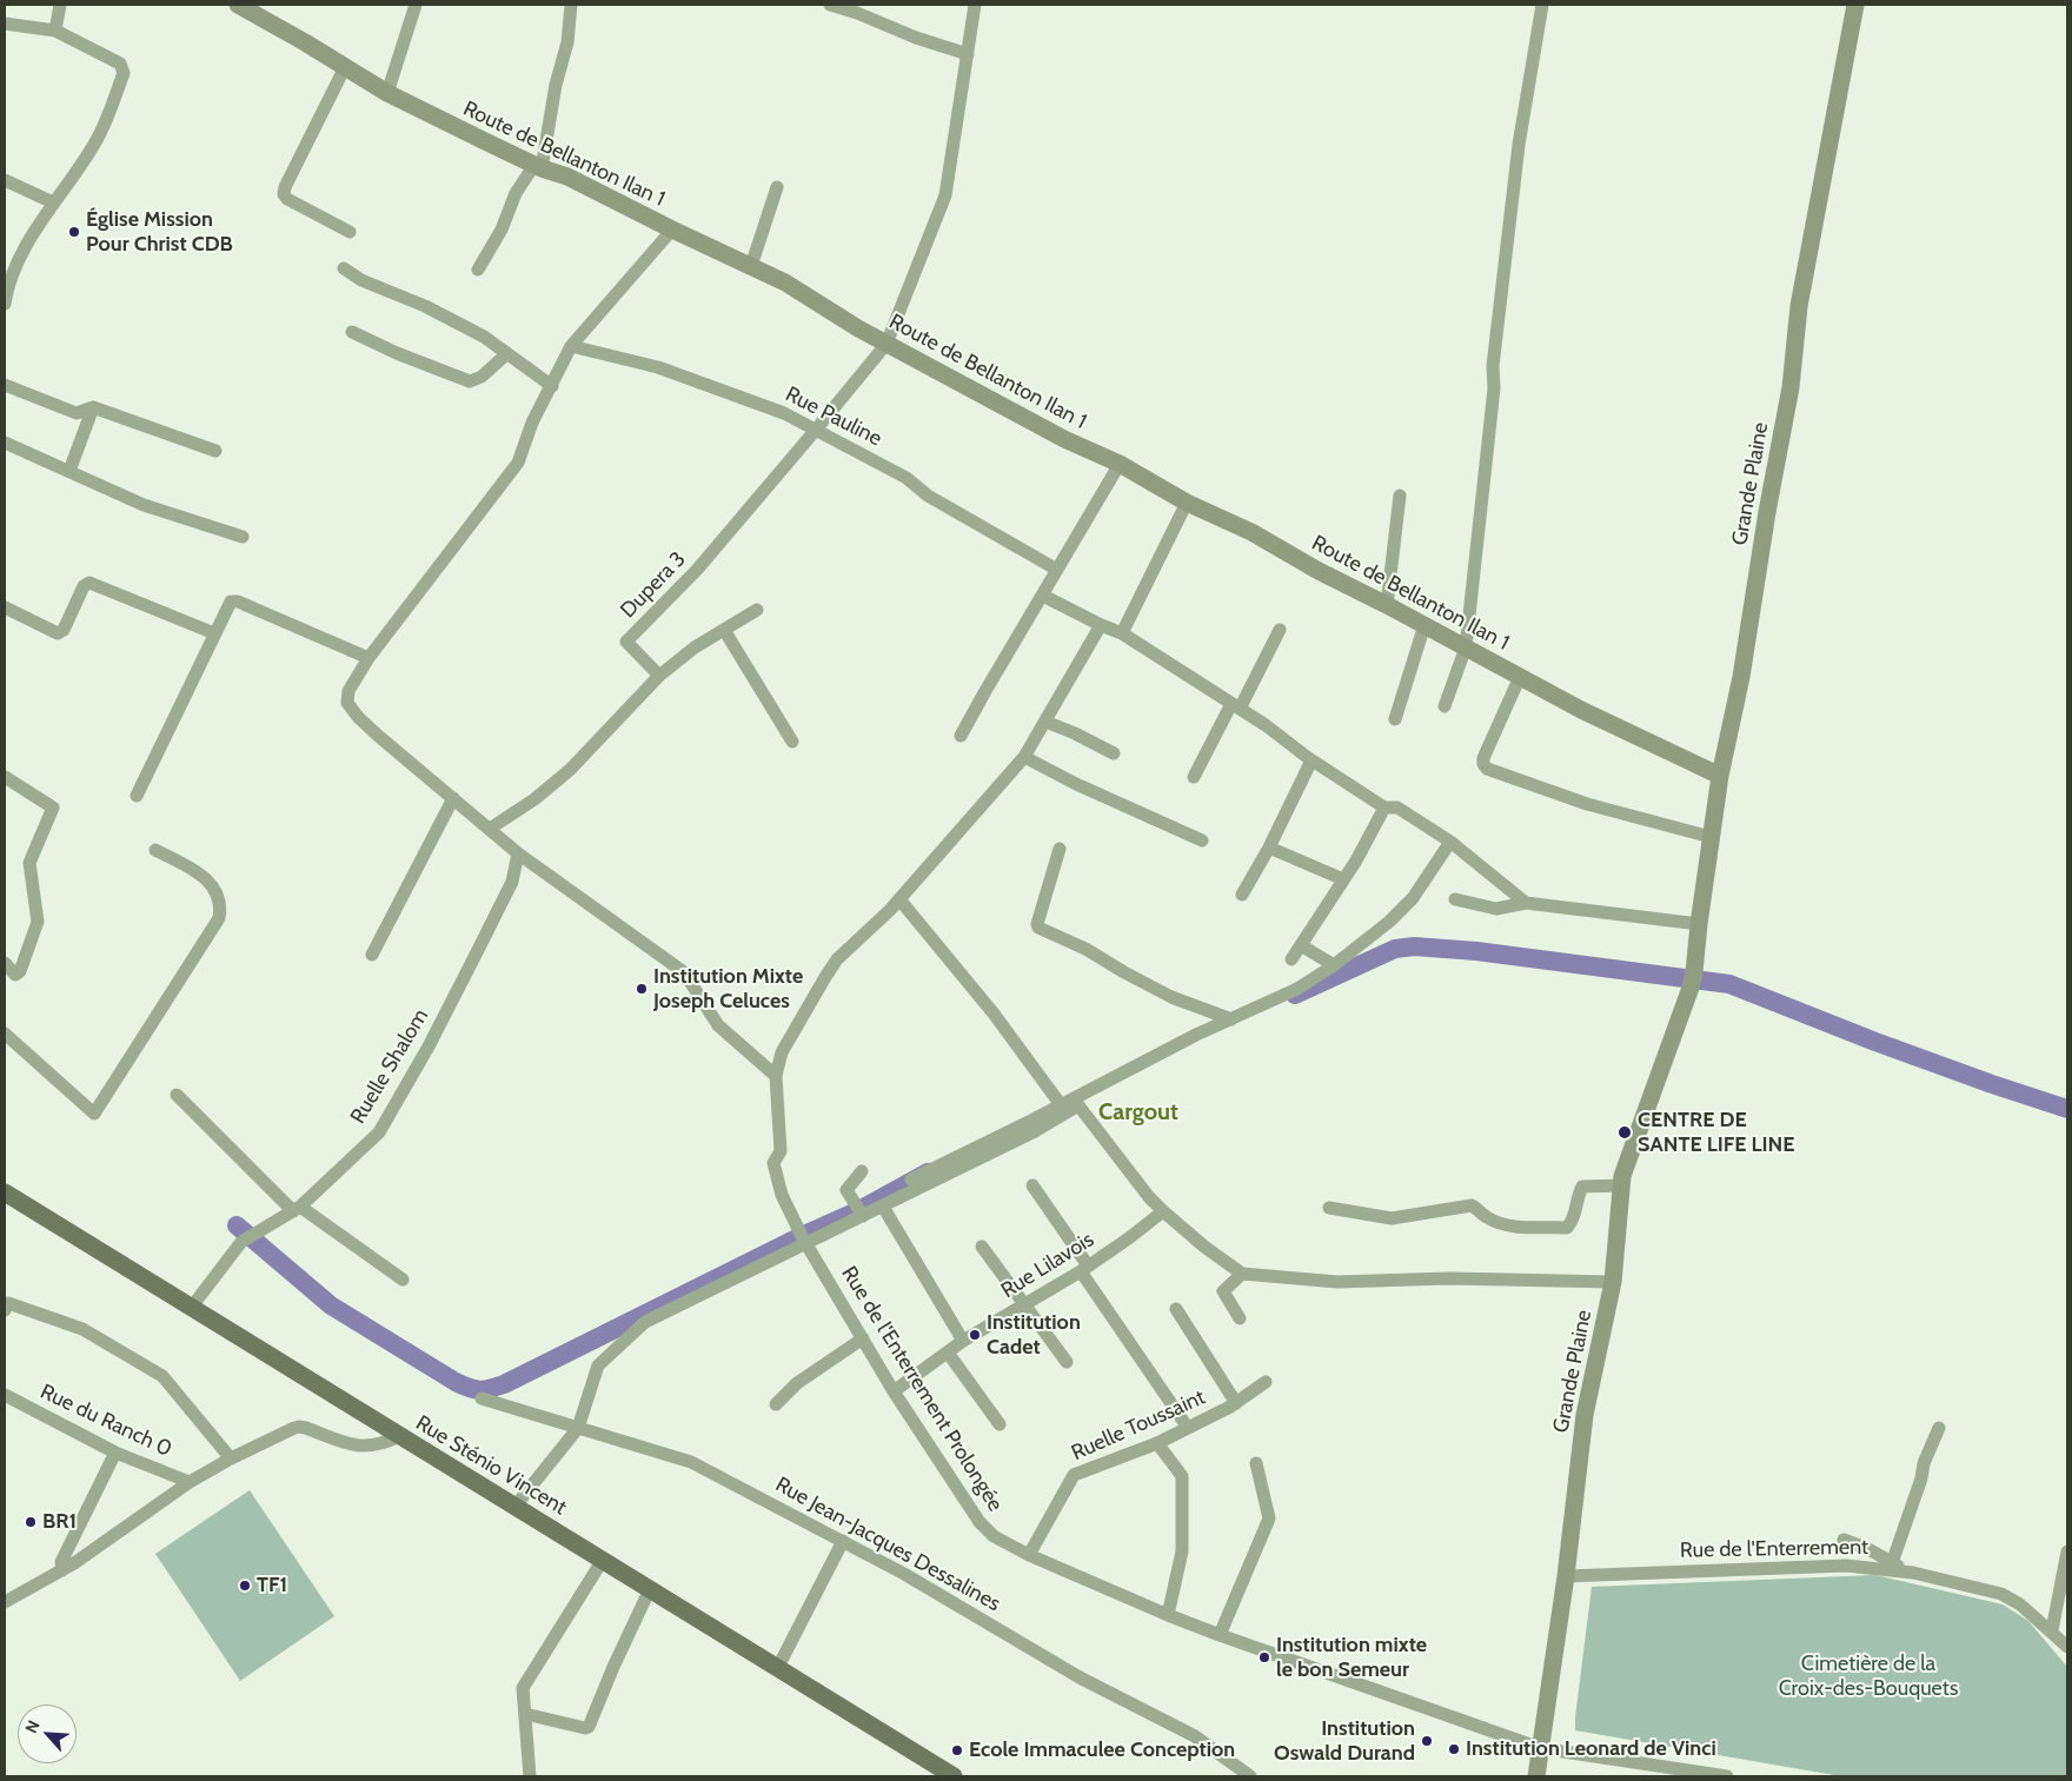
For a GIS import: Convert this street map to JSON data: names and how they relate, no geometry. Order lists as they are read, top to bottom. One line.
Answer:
{"streets":{"main road":["Rue Sténio Vincent"],"street":["Route de Bellanton Ilan 1","Rue Pauline","Grande Plaine","Dupera 3","Ruelle Shalom","Rue Lilavois","Rue de l'Enterrement Prolongée","Rue du Ranch 0","Ruelle Toussaint","Rue Jean-Jacques Dessalines","Rue de l'Enterrement"]},"crossings":[["Route de Bellanton Ilan 1","Grande Plaine"],["Route de Bellanton Ilan 1","Dupera 3"],["Rue Pauline","Dupera 3"],["Grande Plaine","Rue de l'Enterrement Prolongée"],["Grande Plaine","Rue de l'Enterrement"],["Ruelle Shalom","Rue Sténio Vincent"],["Rue Lilavois","Rue de l'Enterrement Prolongée"],["Rue de l'Enterrement Prolongée","Ruelle Toussaint"]],"districts":["Cargout"],"parks":["Cimetière de la Croix-des-Bouquets"],"places":["Église Mission Pour Christ CDB","Institution Mixte Joseph Celuces","CENTRE DE SANTE LIFE LINE","Institution Cadet","BR1","TF1","Institution mixte le bon Semeur","Institution Oswald Durand","Institution Leonard de Vinci","Ecole Immaculee Conception"],"north":"top left"}
